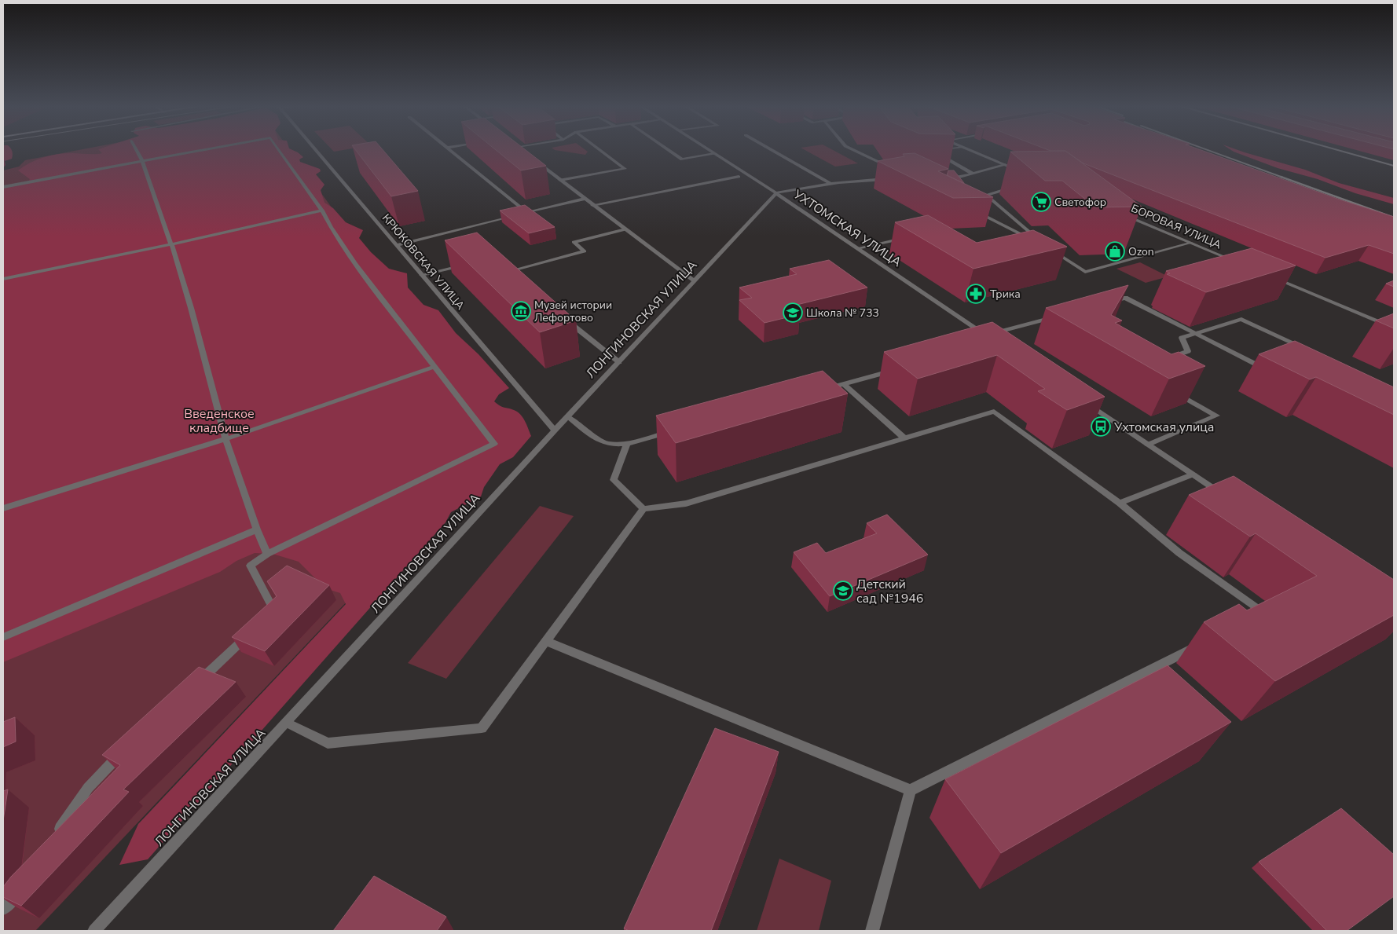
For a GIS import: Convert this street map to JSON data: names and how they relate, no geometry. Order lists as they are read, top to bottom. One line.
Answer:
{"streets":{"street":["БОРОВАЯ УЛИЦА","УХТОМСКАЯ УЛИЦА","КРЮКОВСКАЯ УЛИЦА","ЛОНГИНОВСКАЯ УЛИЦА"]},"crossings":[["УХТОМСКАЯ УЛИЦА","ЛОНГИНОВСКАЯ УЛИЦА"],["КРЮКОВСКАЯ УЛИЦА","ЛОНГИНОВСКАЯ УЛИЦА"]],"parks":["Введенское кладбище"],"places":{"supermarket":["Светофор"],"shop":["Ozon"],"pharmacy":["Трика"],"museum":["Музей истории Лефортово"],"school or university":["Школа № 733","Детский сад №1946"],"bus stop":["Ухтомская улица"]}}
